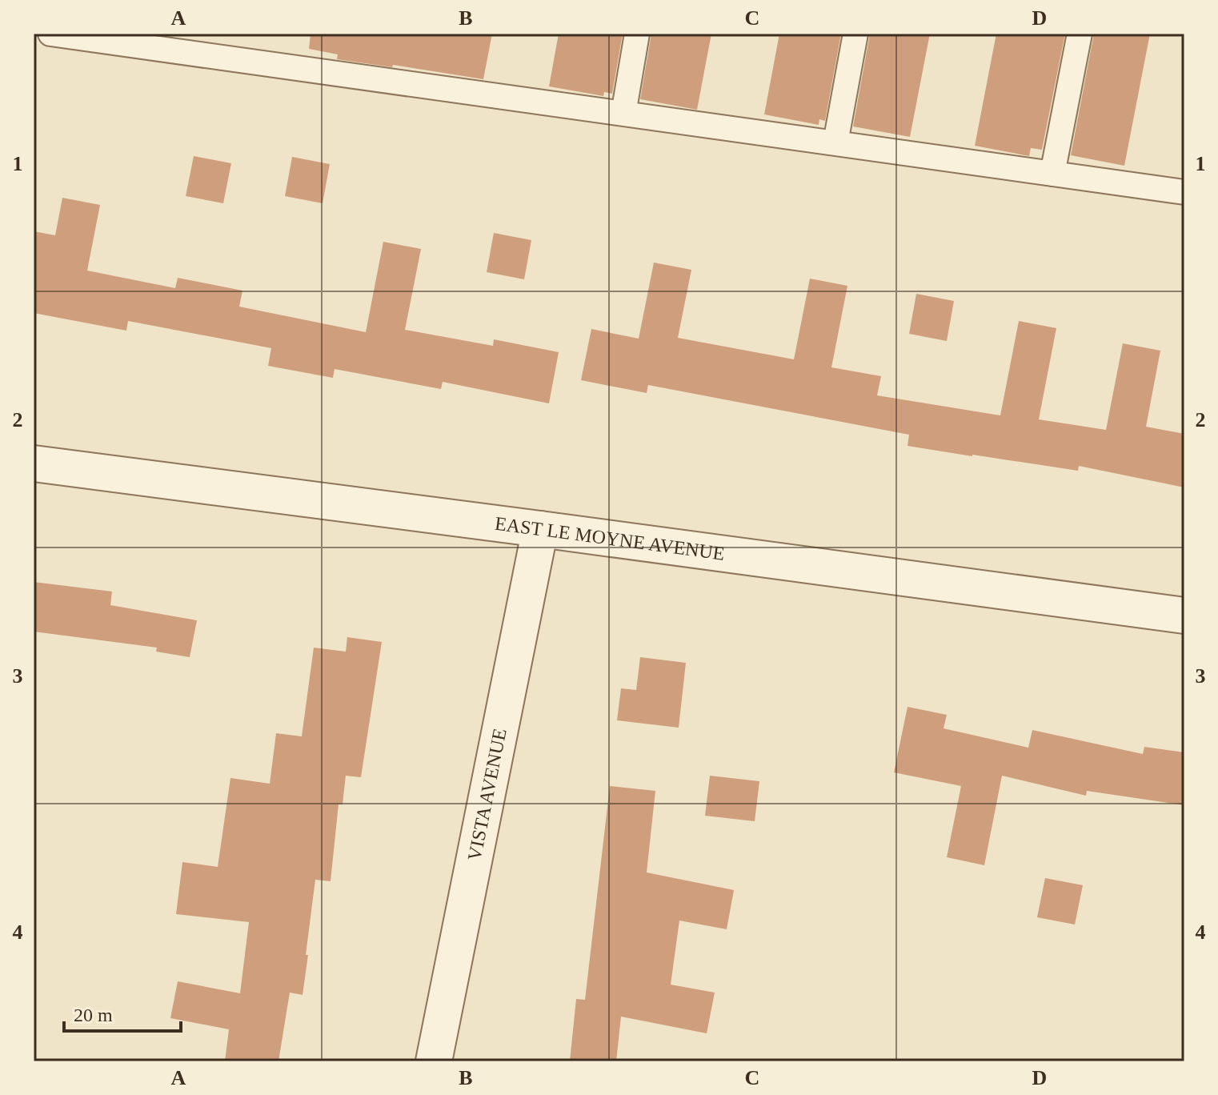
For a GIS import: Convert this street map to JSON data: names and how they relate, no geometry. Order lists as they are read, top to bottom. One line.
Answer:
{"streets":{"street":["EAST LE MOYNE AVENUE","VISTA AVENUE"]},"crossings":[["EAST LE MOYNE AVENUE","VISTA AVENUE"]],"scale_bar":"20 m","grid":{"columns":["A","B","C","D"],"rows":["1","2","3","4"]}}
